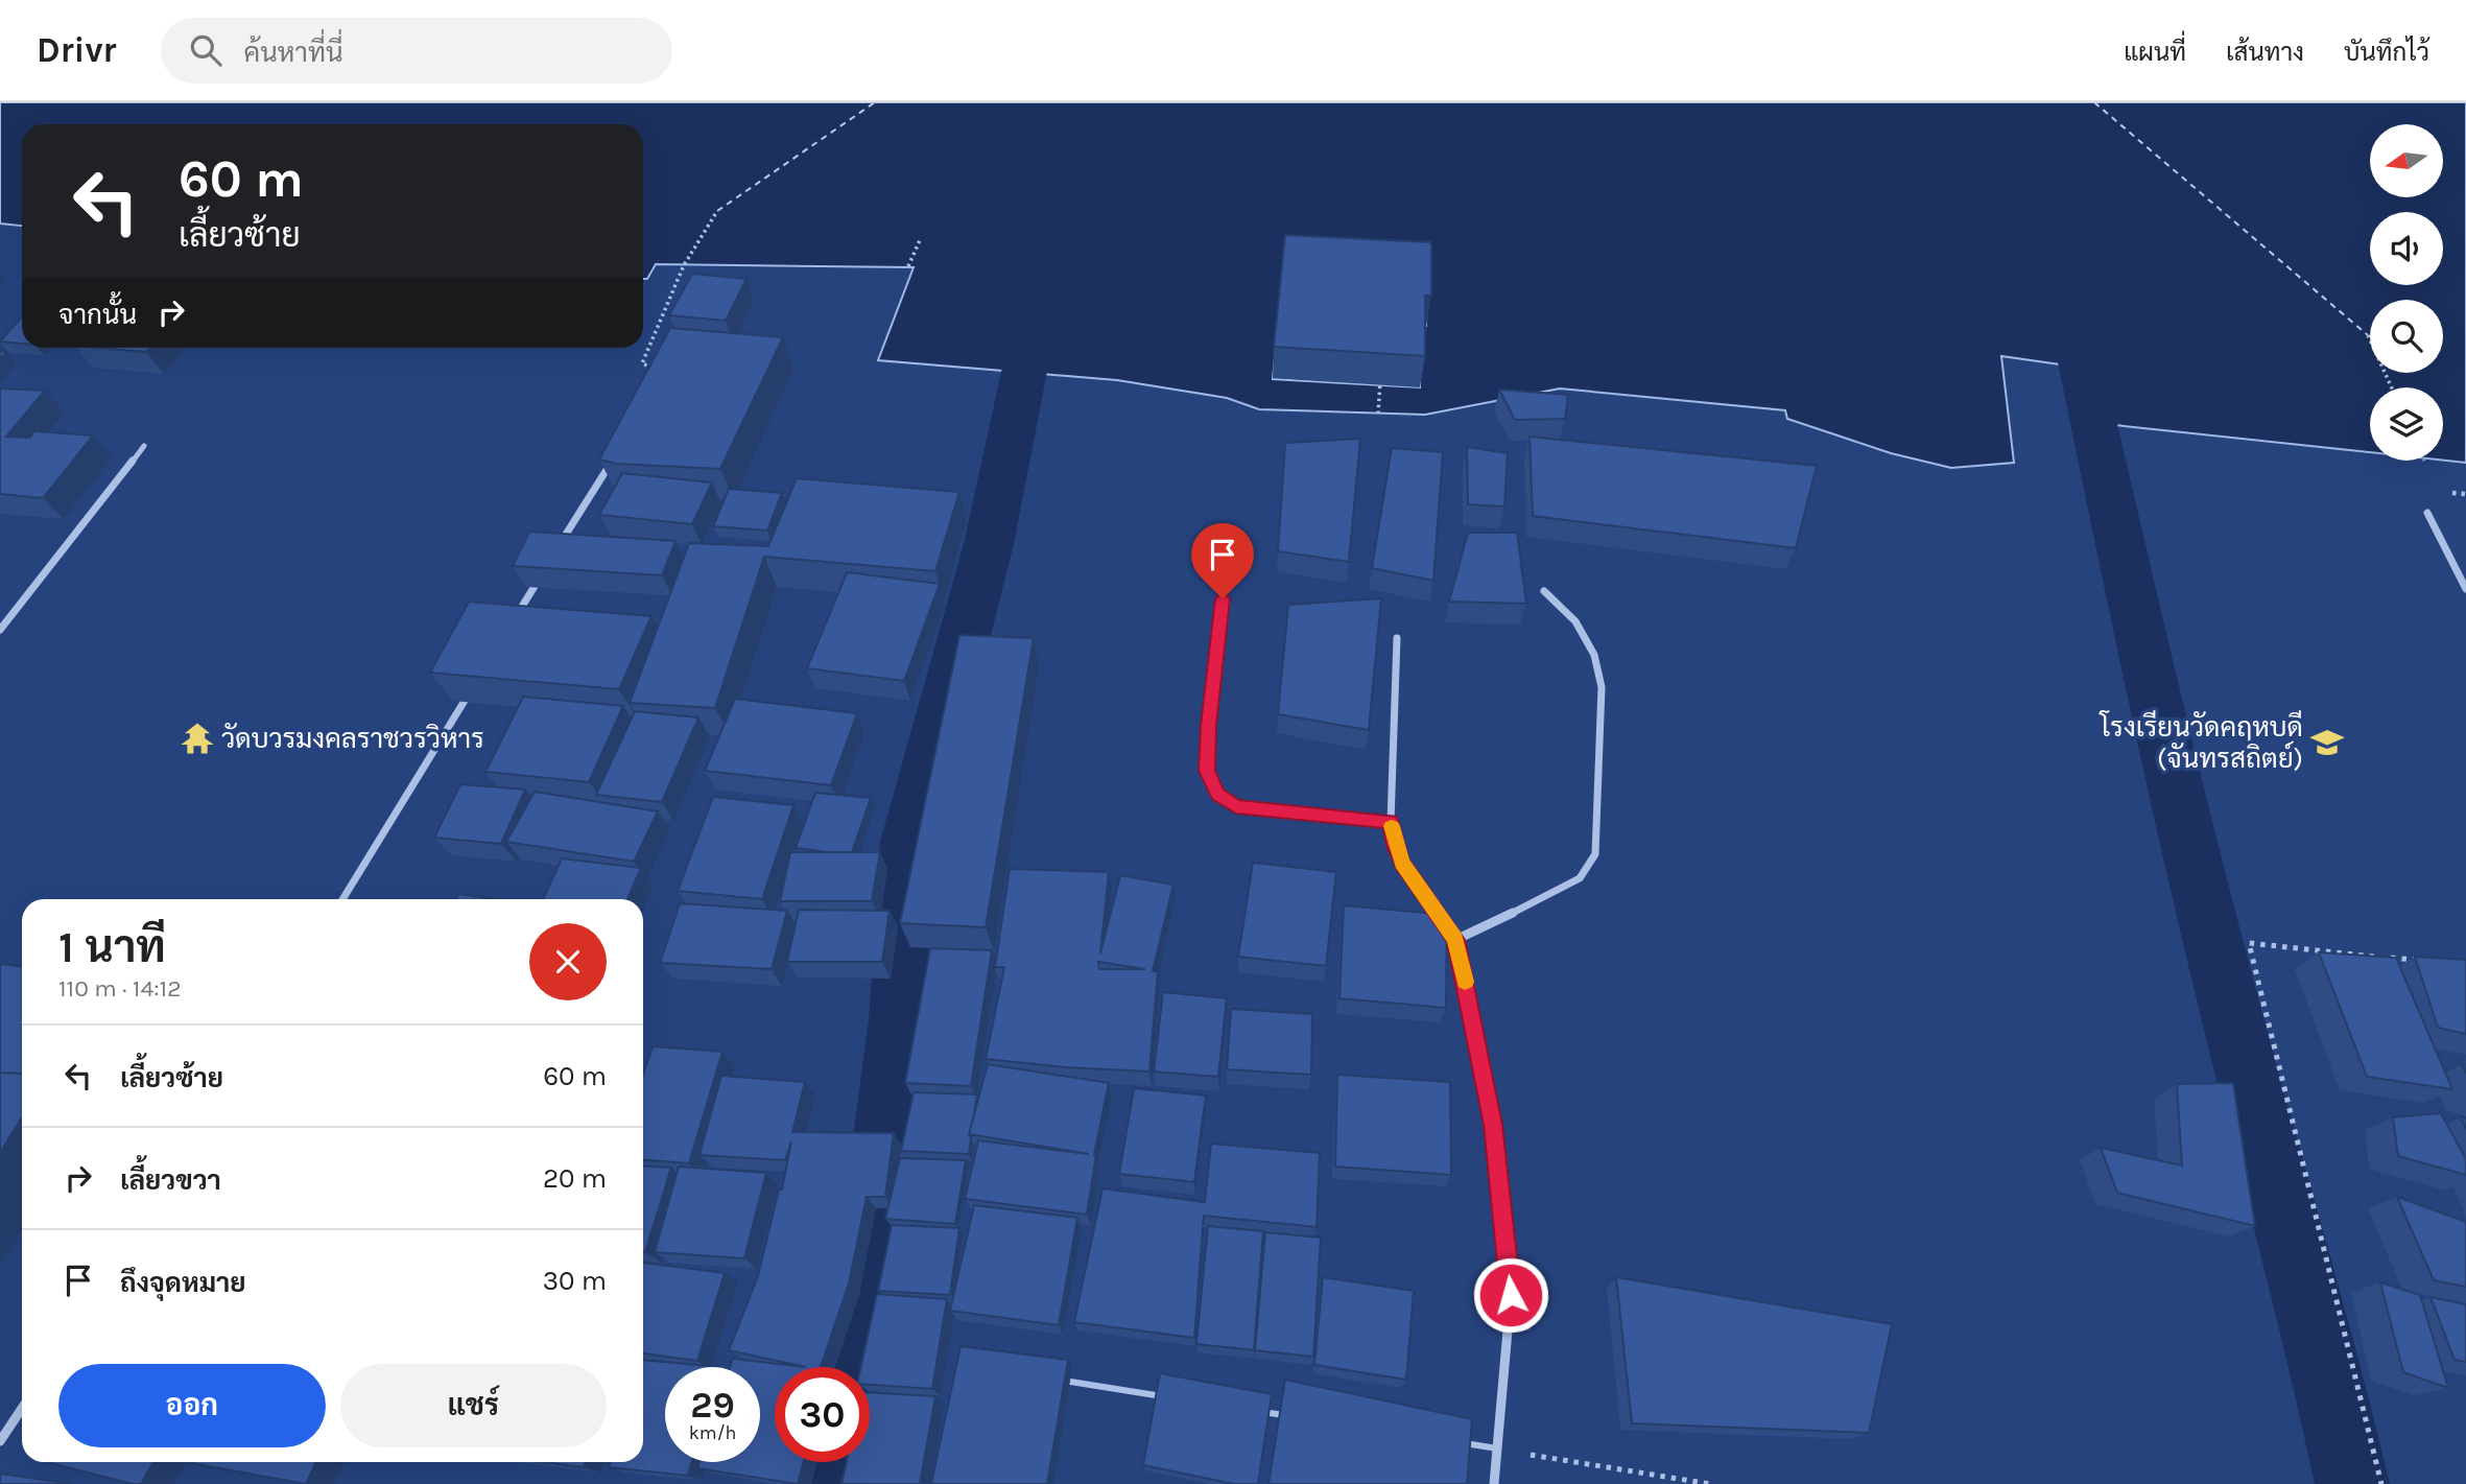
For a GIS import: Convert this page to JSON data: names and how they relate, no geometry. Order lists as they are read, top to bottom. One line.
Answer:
{"places":{"temple":["วัดบวรมงคลราชวรวิหาร"],"school or university":["โรงเรียนวัดคฤหบดี (จันทรสถิตย์)"]},"north":"left","page":{"header":"Drivr","search":"ค้นหาที่นี่","nav":["แผนที่","เส้นทาง","บันทึกไว้"],"turn":["60 m","เลี้ยวซ้าย"],"then":"จากนั้น","heading":["1 นาที","110 m · 14:12"],"list":[{"name":"เลี้ยวซ้าย","value":"60 m"},{"name":"เลี้ยวขวา","value":"20 m"},{"name":"ถึงจุดหมาย","value":"30 m"}],"buttons":["ออก","แชร์"],"speed":"29 km/h","limit":"30"}}
